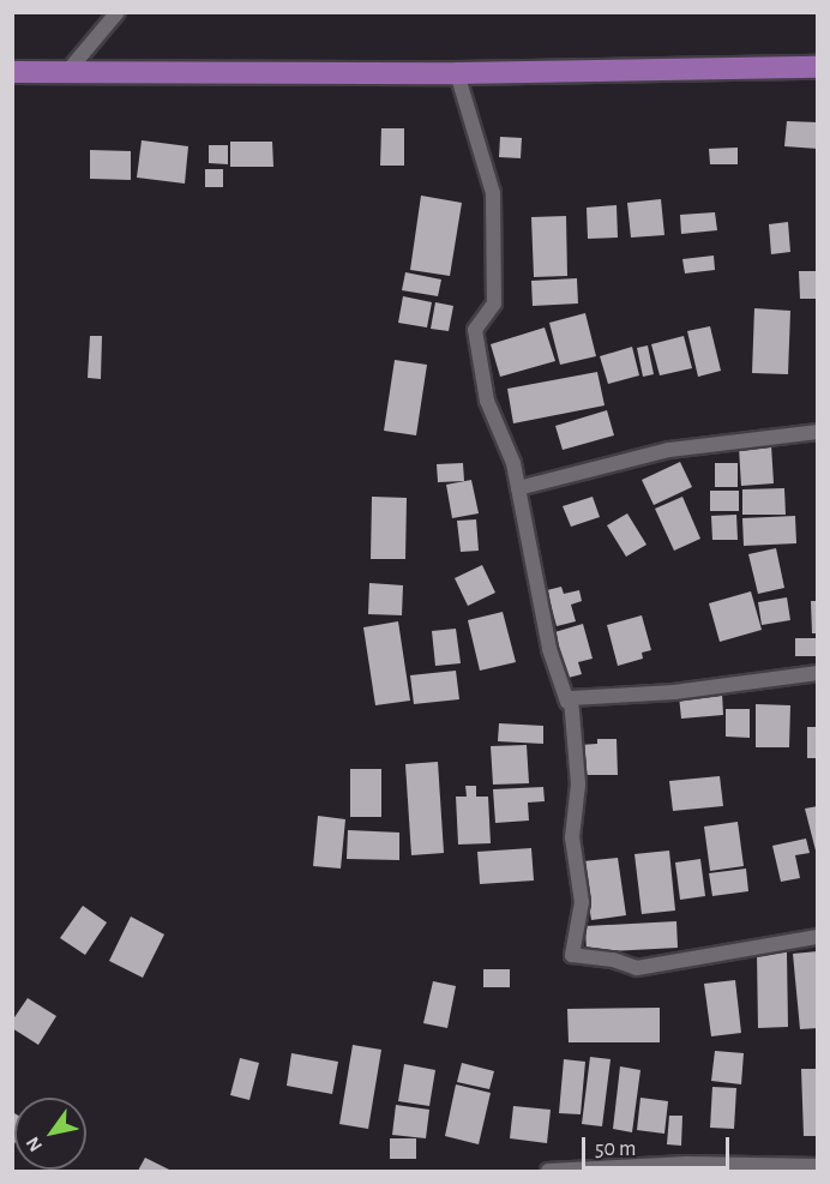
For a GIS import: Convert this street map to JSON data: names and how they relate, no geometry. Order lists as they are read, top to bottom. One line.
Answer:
{"scale_bar":"50 m","north":"bottom left"}
